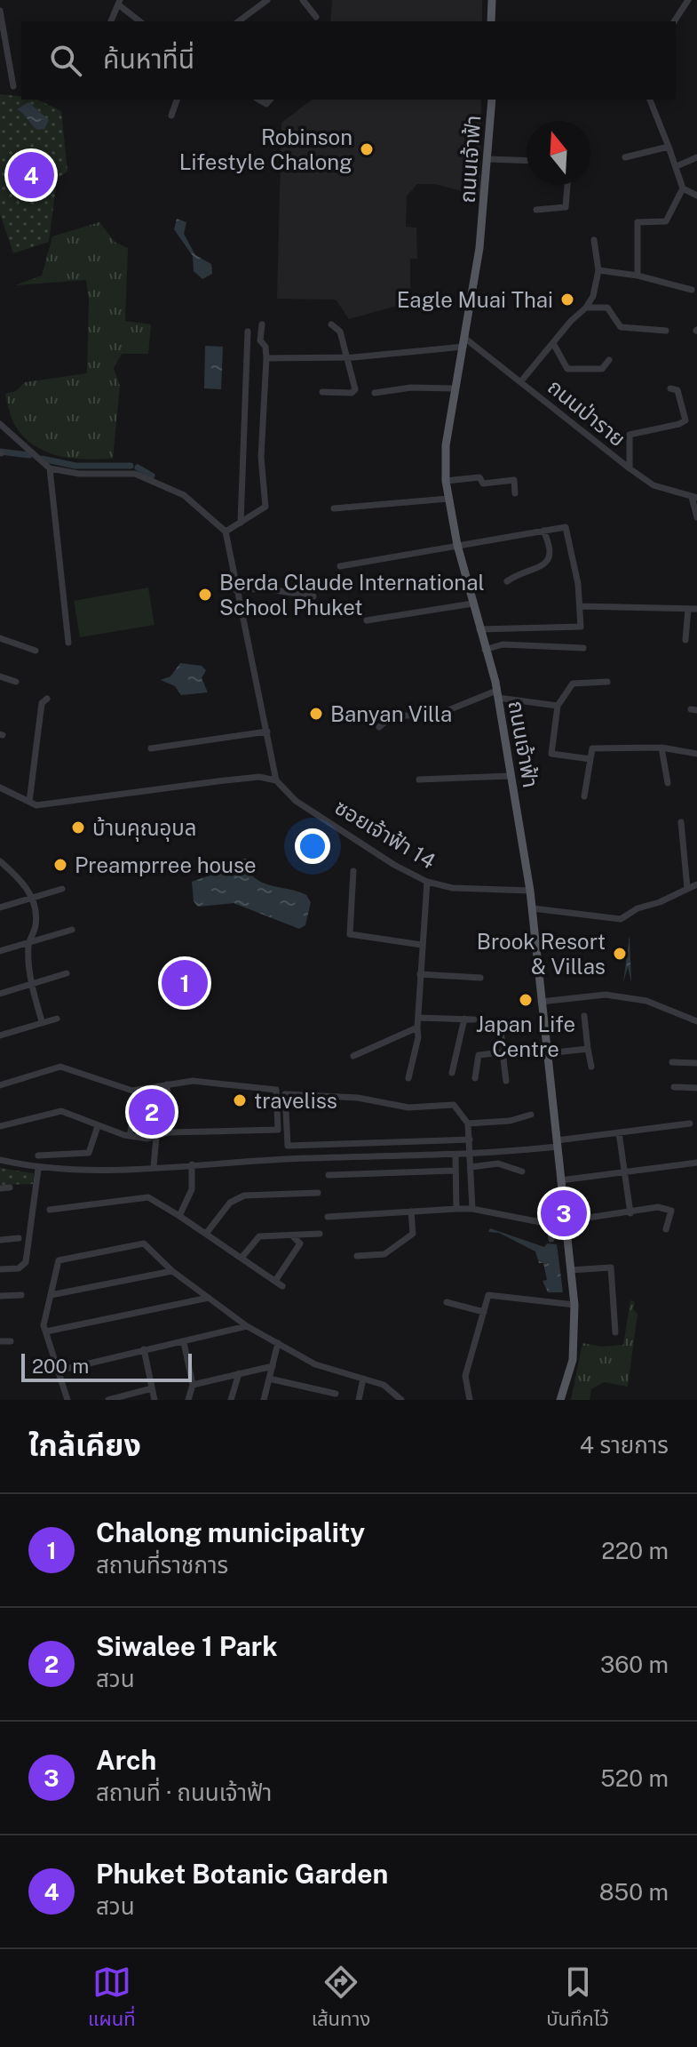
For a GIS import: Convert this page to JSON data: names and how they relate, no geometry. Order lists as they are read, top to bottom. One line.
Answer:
{"streets":{"main road":["ถนนเจ้าฟ้า"],"street":["ถนนป่าราย","ซอยเจ้าฟ้า 14"]},"crossings":[["ถนนเจ้าฟ้า","ถนนป่าราย"],["ถนนเจ้าฟ้า","ซอยเจ้าฟ้า 14"]],"places":["Robinson Lifestyle Chalong","Eagle Muai Thai","Berda Claude International School Phuket","Banyan Villa","บ้านคุณอุบล","Preamprree house","Brook Resort & Villas","Japan Life Centre","traveliss"],"scale_bar":"200 m","north":"top","page":{"search":"ค้นหาที่นี่","pins":["4","1","2","3"],"scale":"200 m","heading":["ใกล้เคียง","4 รายการ"],"list":[{"mark":"1","name":"Chalong municipality","note":"สถานที่ราชการ","value":"220 m"},{"mark":"2","name":"Siwalee 1 Park","note":"สวน","value":"360 m"},{"mark":"3","name":"Arch","note":"สถานที่ · ถนนเจ้าฟ้า","value":"520 m"},{"mark":"4","name":"Phuket Botanic Garden","note":"สวน","value":"850 m"}],"nav":["แผนที่","เส้นทาง","บันทึกไว้"]}}
